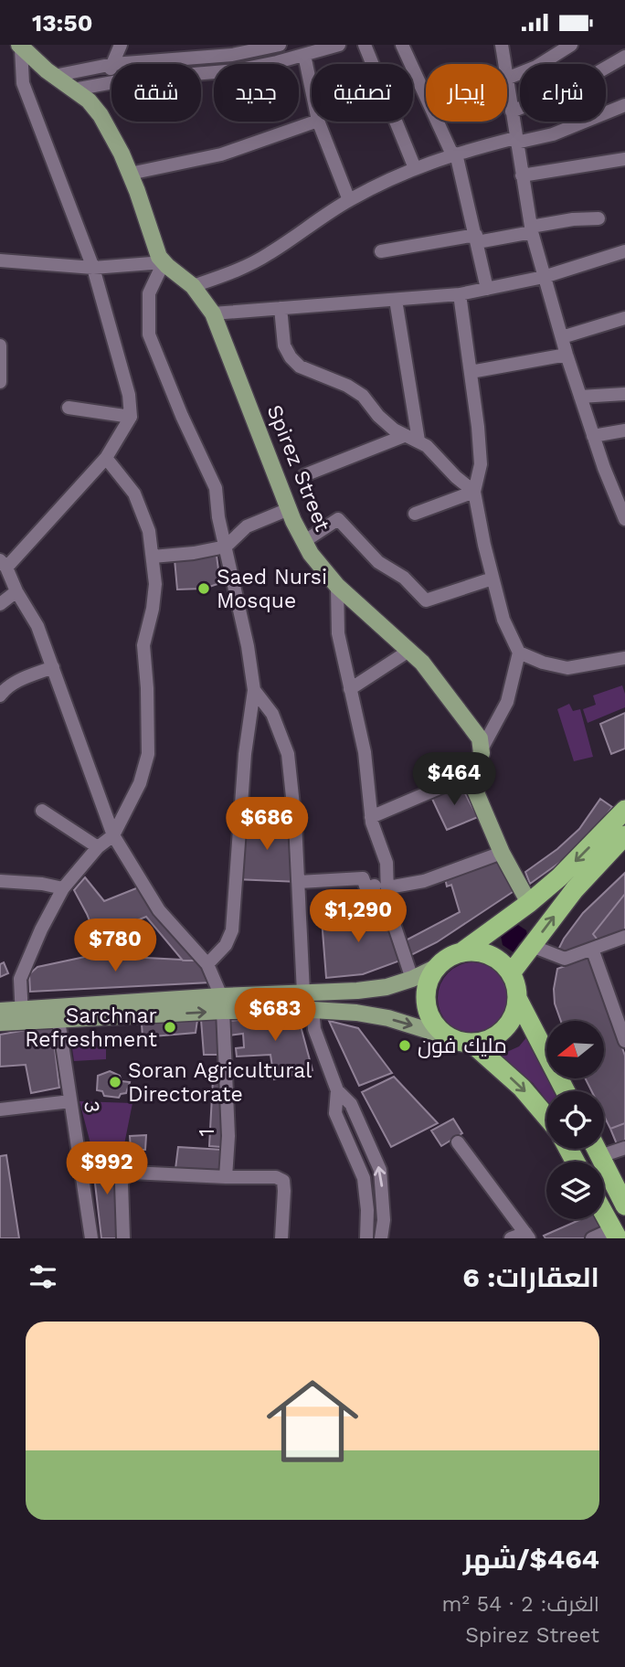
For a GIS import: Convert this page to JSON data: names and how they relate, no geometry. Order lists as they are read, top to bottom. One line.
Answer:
{"streets":{"main road":["Spirez Street"],"street":["3","1"]},"places":["Saed Nursi Mosque","Sarchnar Refreshment","مليك فون","Soran Agricultural Directorate"],"north":"left","page":{"status":"13:50","chip":["شراء","إيجار","تصفية","جديد","شقة"],"price":["$464","$686","$1,290","$780","$683","$992"],"heading":"العقارات: 6","list":[{"name":"$464/شهر","note":"الغرف: 2 · 54 m² · Spirez Street"}]}}
